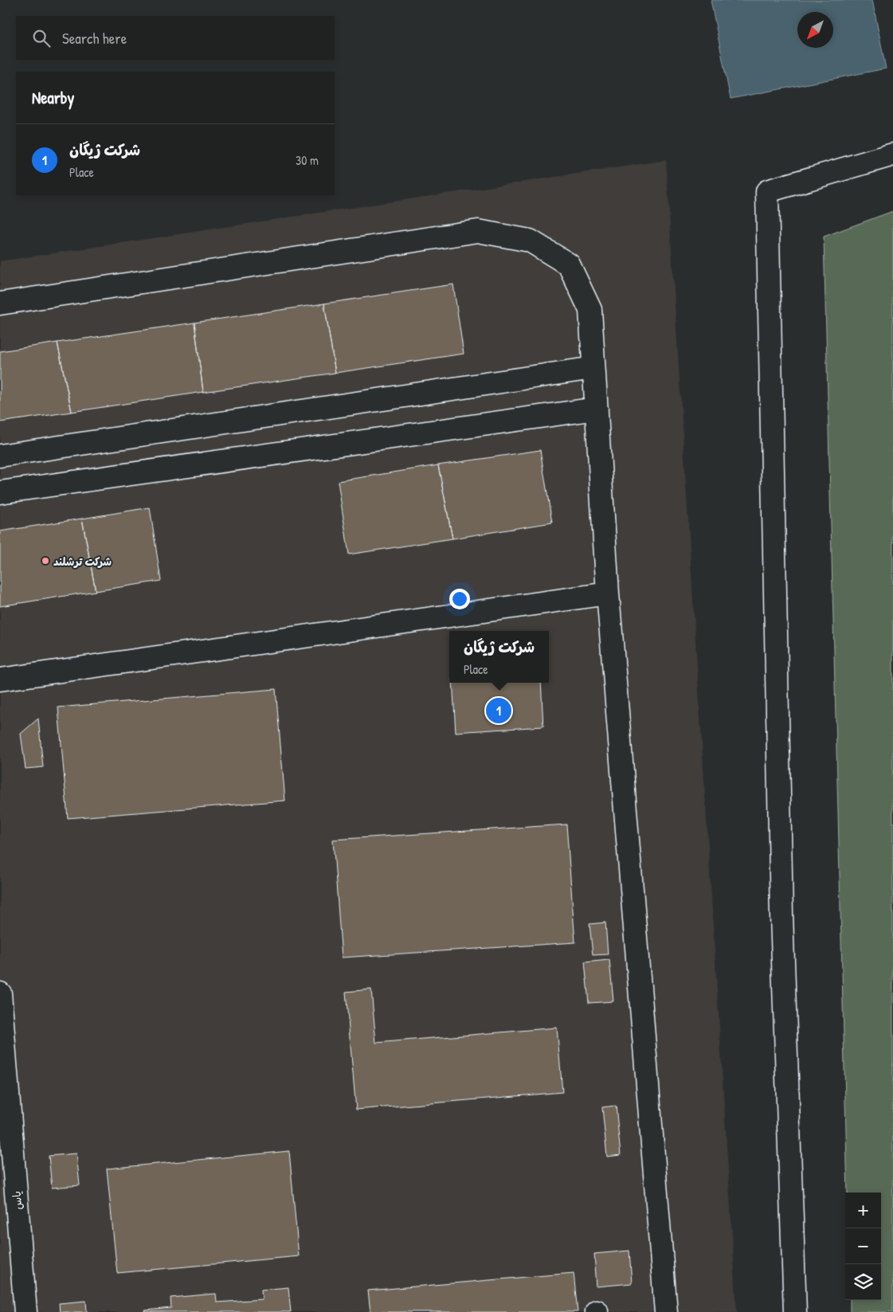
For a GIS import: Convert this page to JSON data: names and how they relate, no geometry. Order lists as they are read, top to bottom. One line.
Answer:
{"streets":{"street":["یاس"]},"places":["شرکت ترشلند"],"north":"bottom left","page":{"search":"Search here","heading":"Nearby","list":[{"mark":"1","name":"شرکت ژیگان","note":"Place","value":"30 m"}],"popup":["شرکت ژیگان","Place"],"pins":"1","map_buttons":["+","−"]}}
